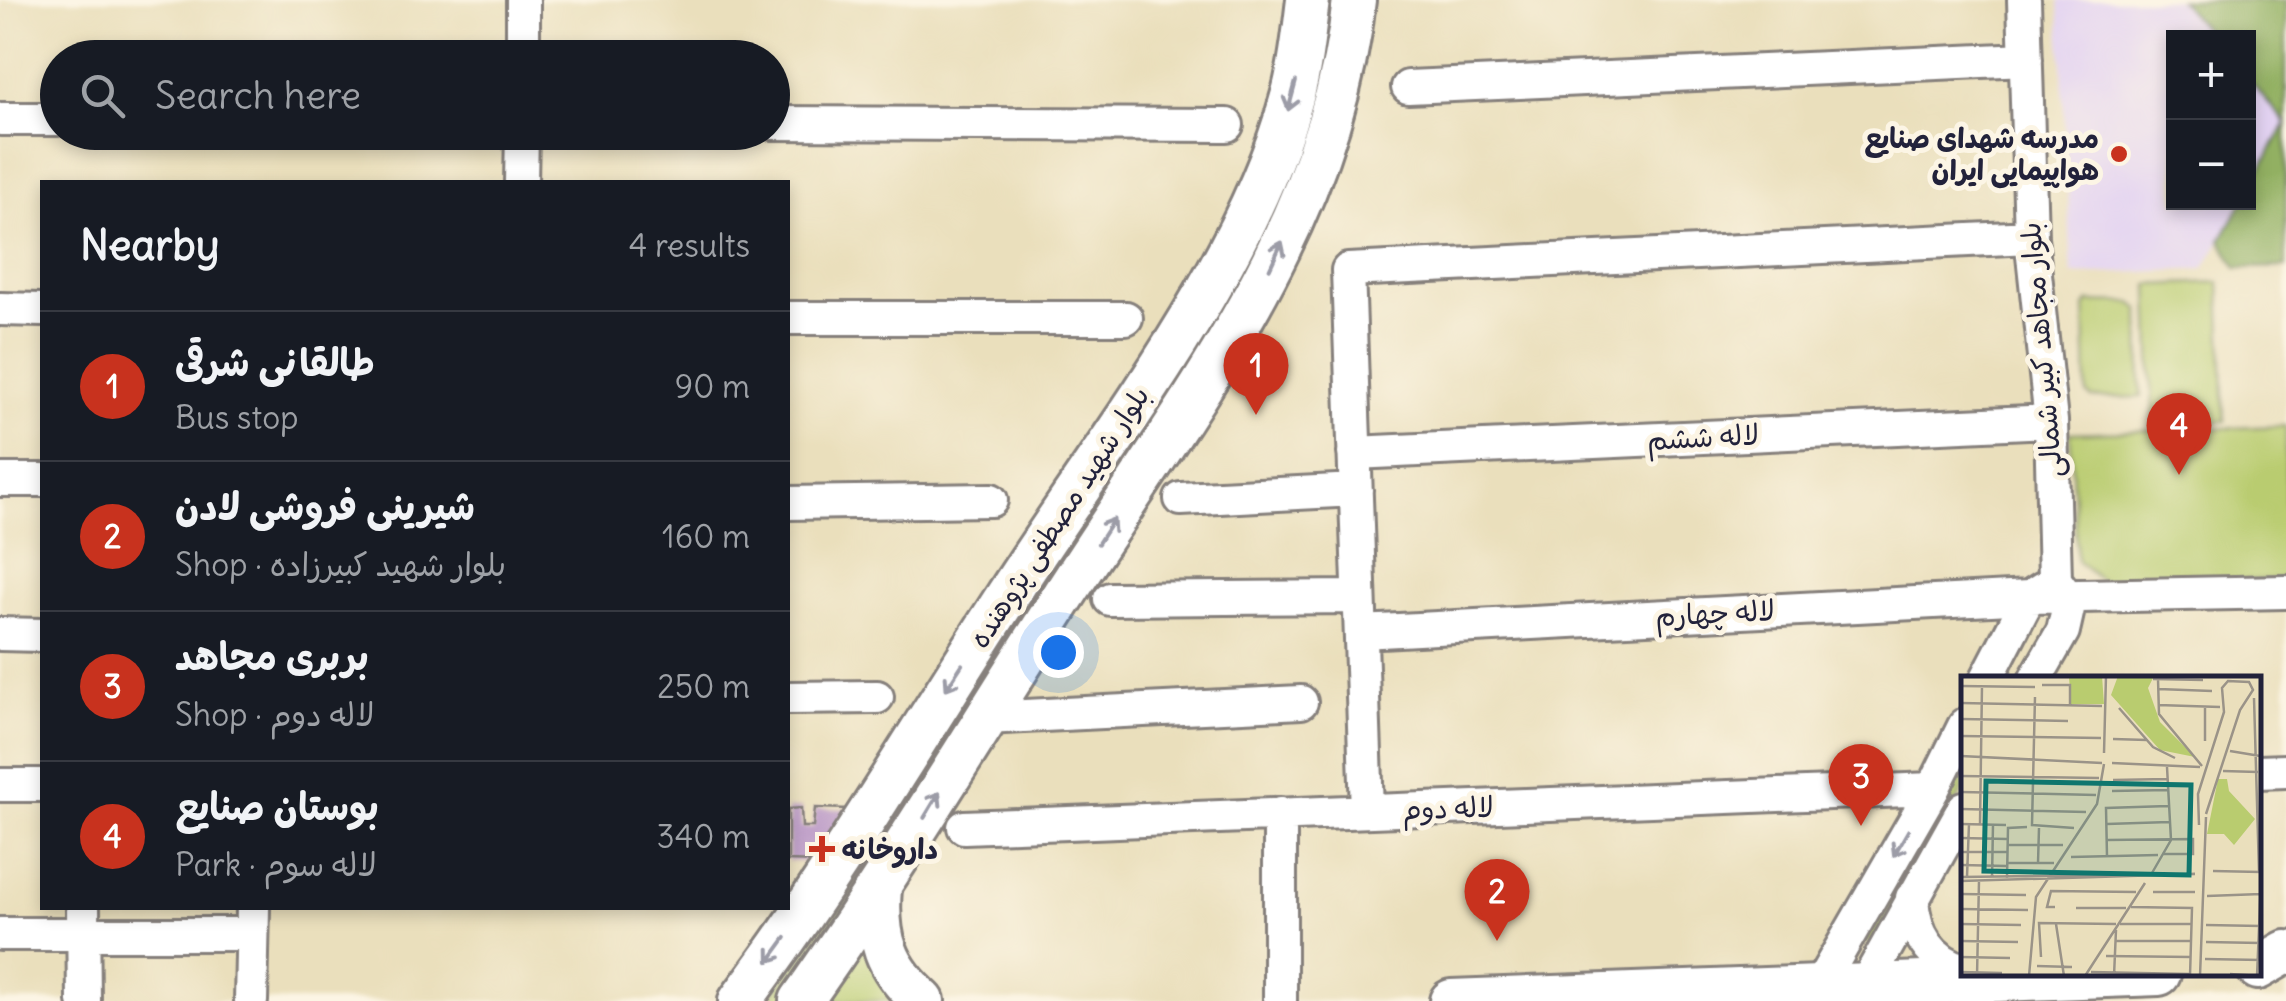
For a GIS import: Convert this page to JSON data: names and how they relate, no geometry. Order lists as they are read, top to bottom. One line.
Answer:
{"streets":{"main road":["بلوار شهید مصطفی پژوهنده"],"street":["بلوار مجاهد کبیر شمالی","لاله ششم","لاله چهارم","لاله دوم"]},"crossings":[["بلوار مجاهد کبیر شمالی","لاله ششم"],["بلوار مجاهد کبیر شمالی","لاله چهارم"]],"places":{"other":["مدرسه شهدای صنایع هواپیمایی ایران"],"health":["داروخانه"]},"page":{"map_buttons":["+","−"],"search":"Search here","heading":["Nearby","4 results"],"list":[{"mark":"1","name":"طالقانی شرقی","note":"Bus stop","value":"90 m"},{"mark":"2","name":"شیرینی فروشی لادن","note":"Shop · بلوار شهید کبیرزاده","value":"160 m"},{"mark":"3","name":"بربری مجاهد","note":"Shop · لاله دوم","value":"250 m"},{"mark":"4","name":"بوستان صنایع","note":"Park · لاله سوم","value":"340 m"}],"pins":["1","4","3","2"]}}
